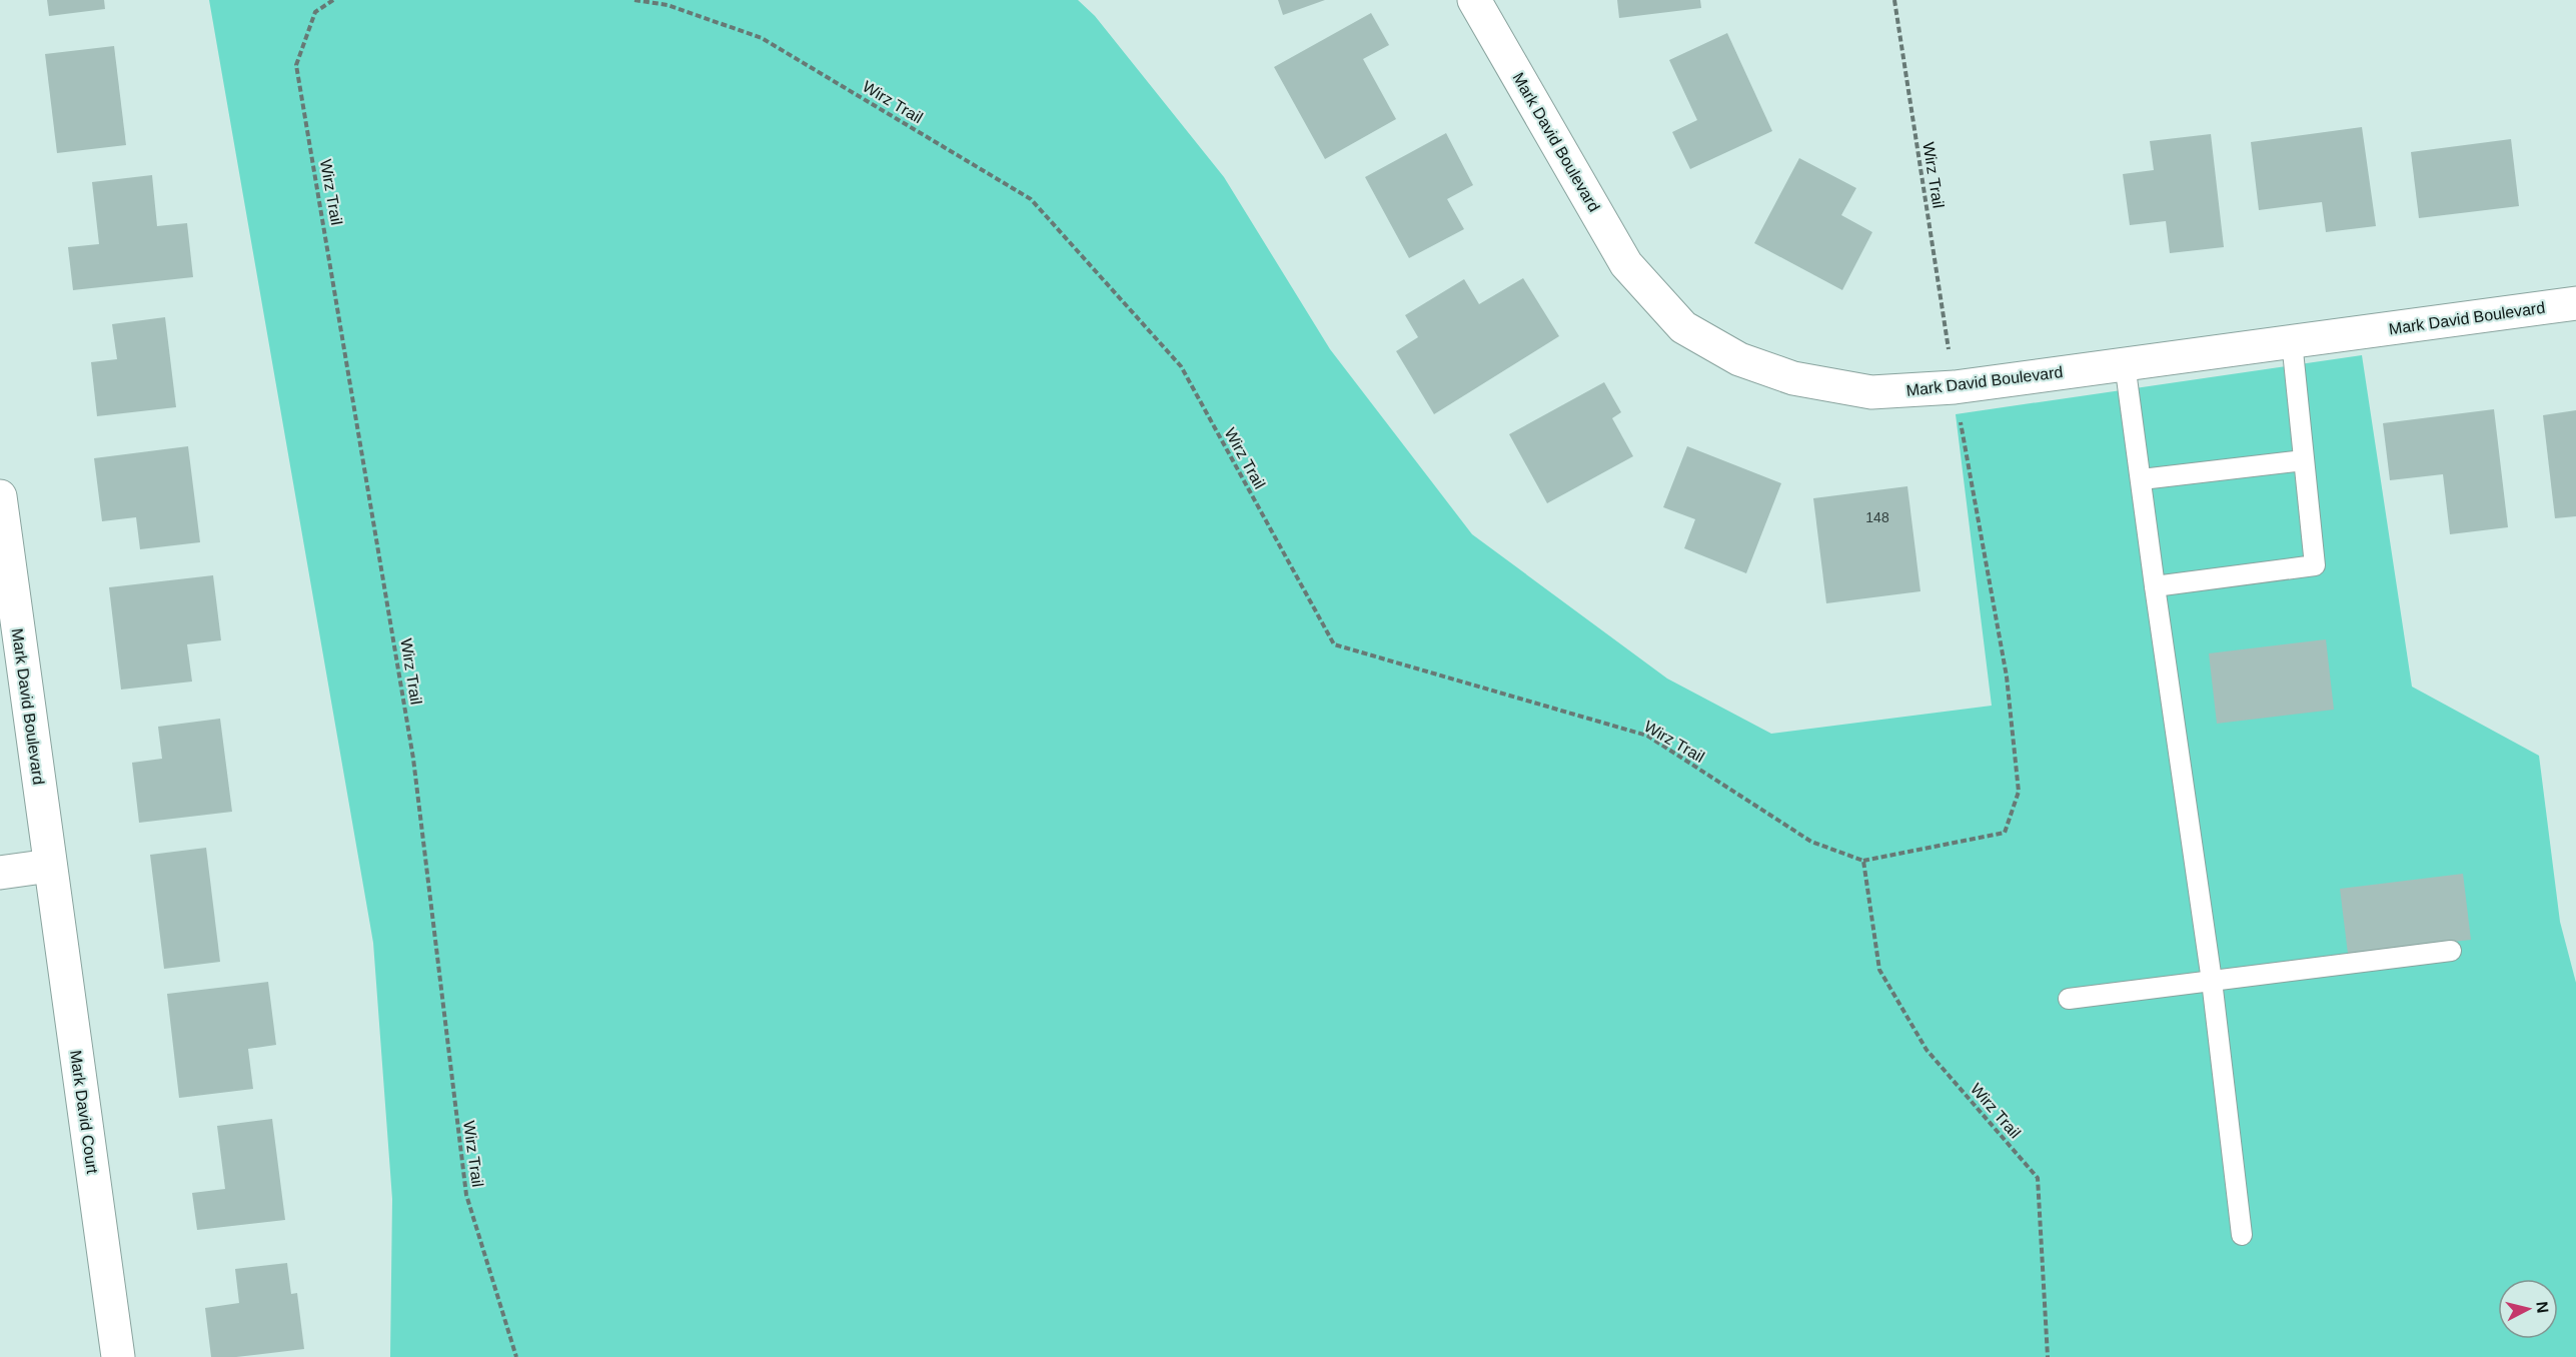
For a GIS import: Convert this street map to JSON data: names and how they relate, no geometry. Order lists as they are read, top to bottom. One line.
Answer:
{"streets":{"street":["Mark David Boulevard","Mark David Court"],"path":["Wirz Trail"]},"crossings":[["Mark David Boulevard","Mark David Court"]],"house_numbers":["148"],"north":"right"}
